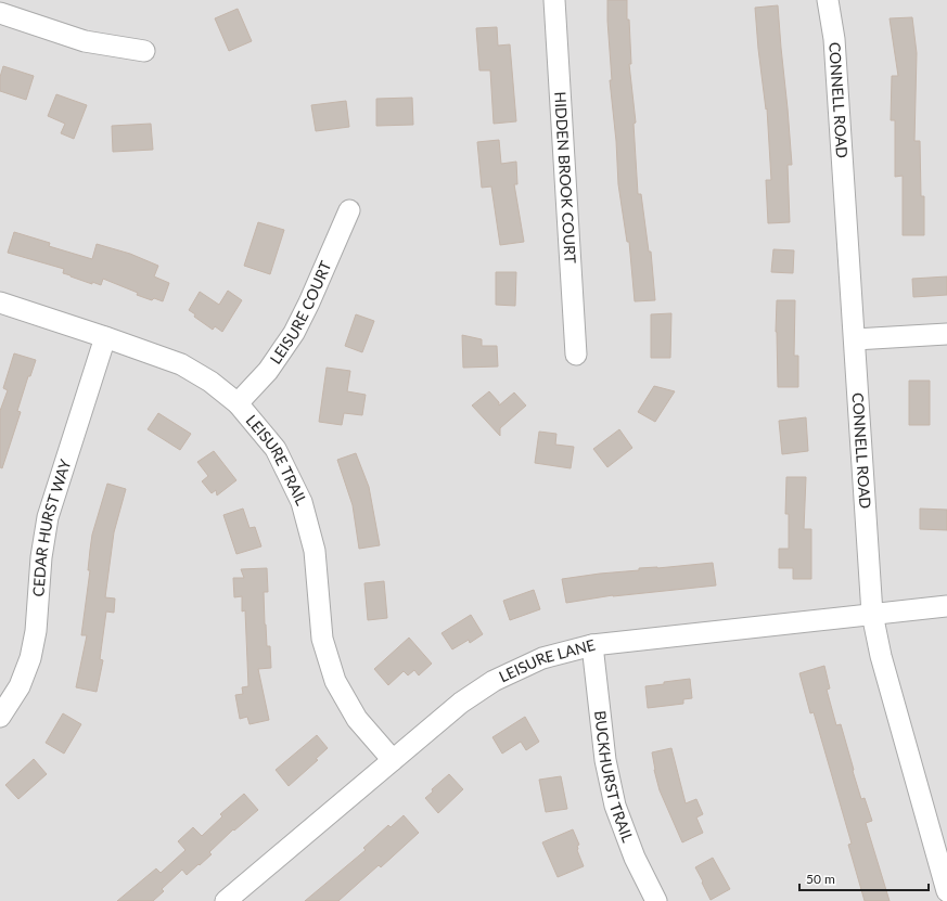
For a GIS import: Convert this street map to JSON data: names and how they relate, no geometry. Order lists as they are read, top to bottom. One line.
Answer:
{"streets":{"street":["CONNELL ROAD","HIDDEN BROOK COURT","LEISURE COURT","LEISURE TRAIL","CEDAR HURST WAY","LEISURE LANE","BUCKHURST TRAIL"]},"crossings":[["CONNELL ROAD","LEISURE LANE"],["LEISURE COURT","LEISURE TRAIL"],["LEISURE TRAIL","CEDAR HURST WAY"],["LEISURE TRAIL","LEISURE LANE"],["LEISURE LANE","BUCKHURST TRAIL"]],"scale_bar":"50 m"}
